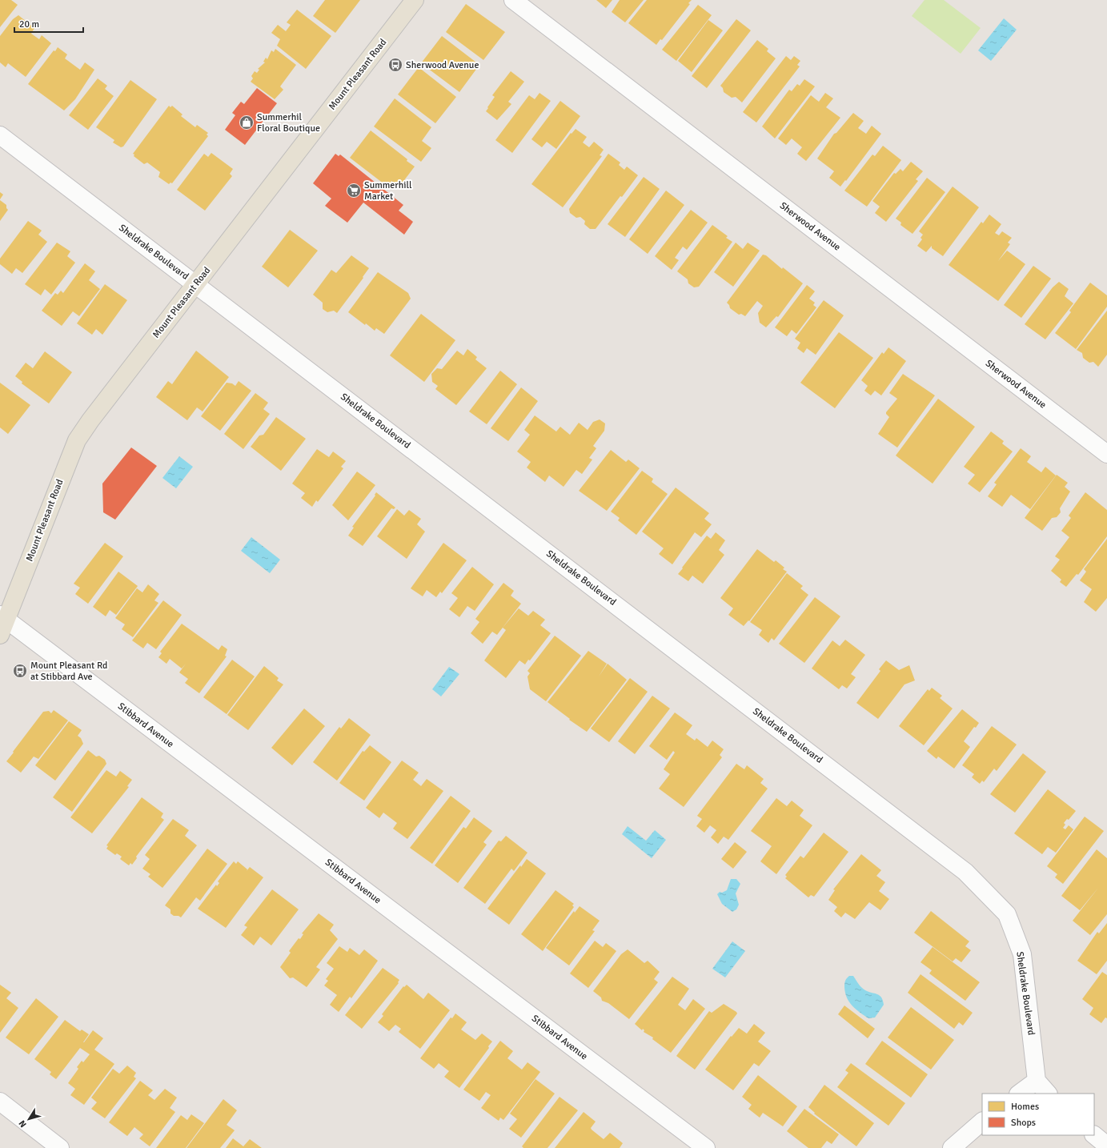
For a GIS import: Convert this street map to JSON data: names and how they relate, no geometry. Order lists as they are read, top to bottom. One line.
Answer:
{"streets":{"main road":["Mount Pleasant Road"],"street":["Sherwood Avenue","Sheldrake Boulevard","Stibbard Avenue"]},"crossings":[["Mount Pleasant Road","Sheldrake Boulevard"],["Mount Pleasant Road","Stibbard Avenue"]],"places":{"bus stop":["Sherwood Avenue","Mount Pleasant Rd at Stibbard Ave"],"shop":["Summerhil Floral Boutique"],"supermarket":["Summerhill Market"]},"legend":["Homes","Shops"],"scale_bar":"20 m","north":"bottom left"}
